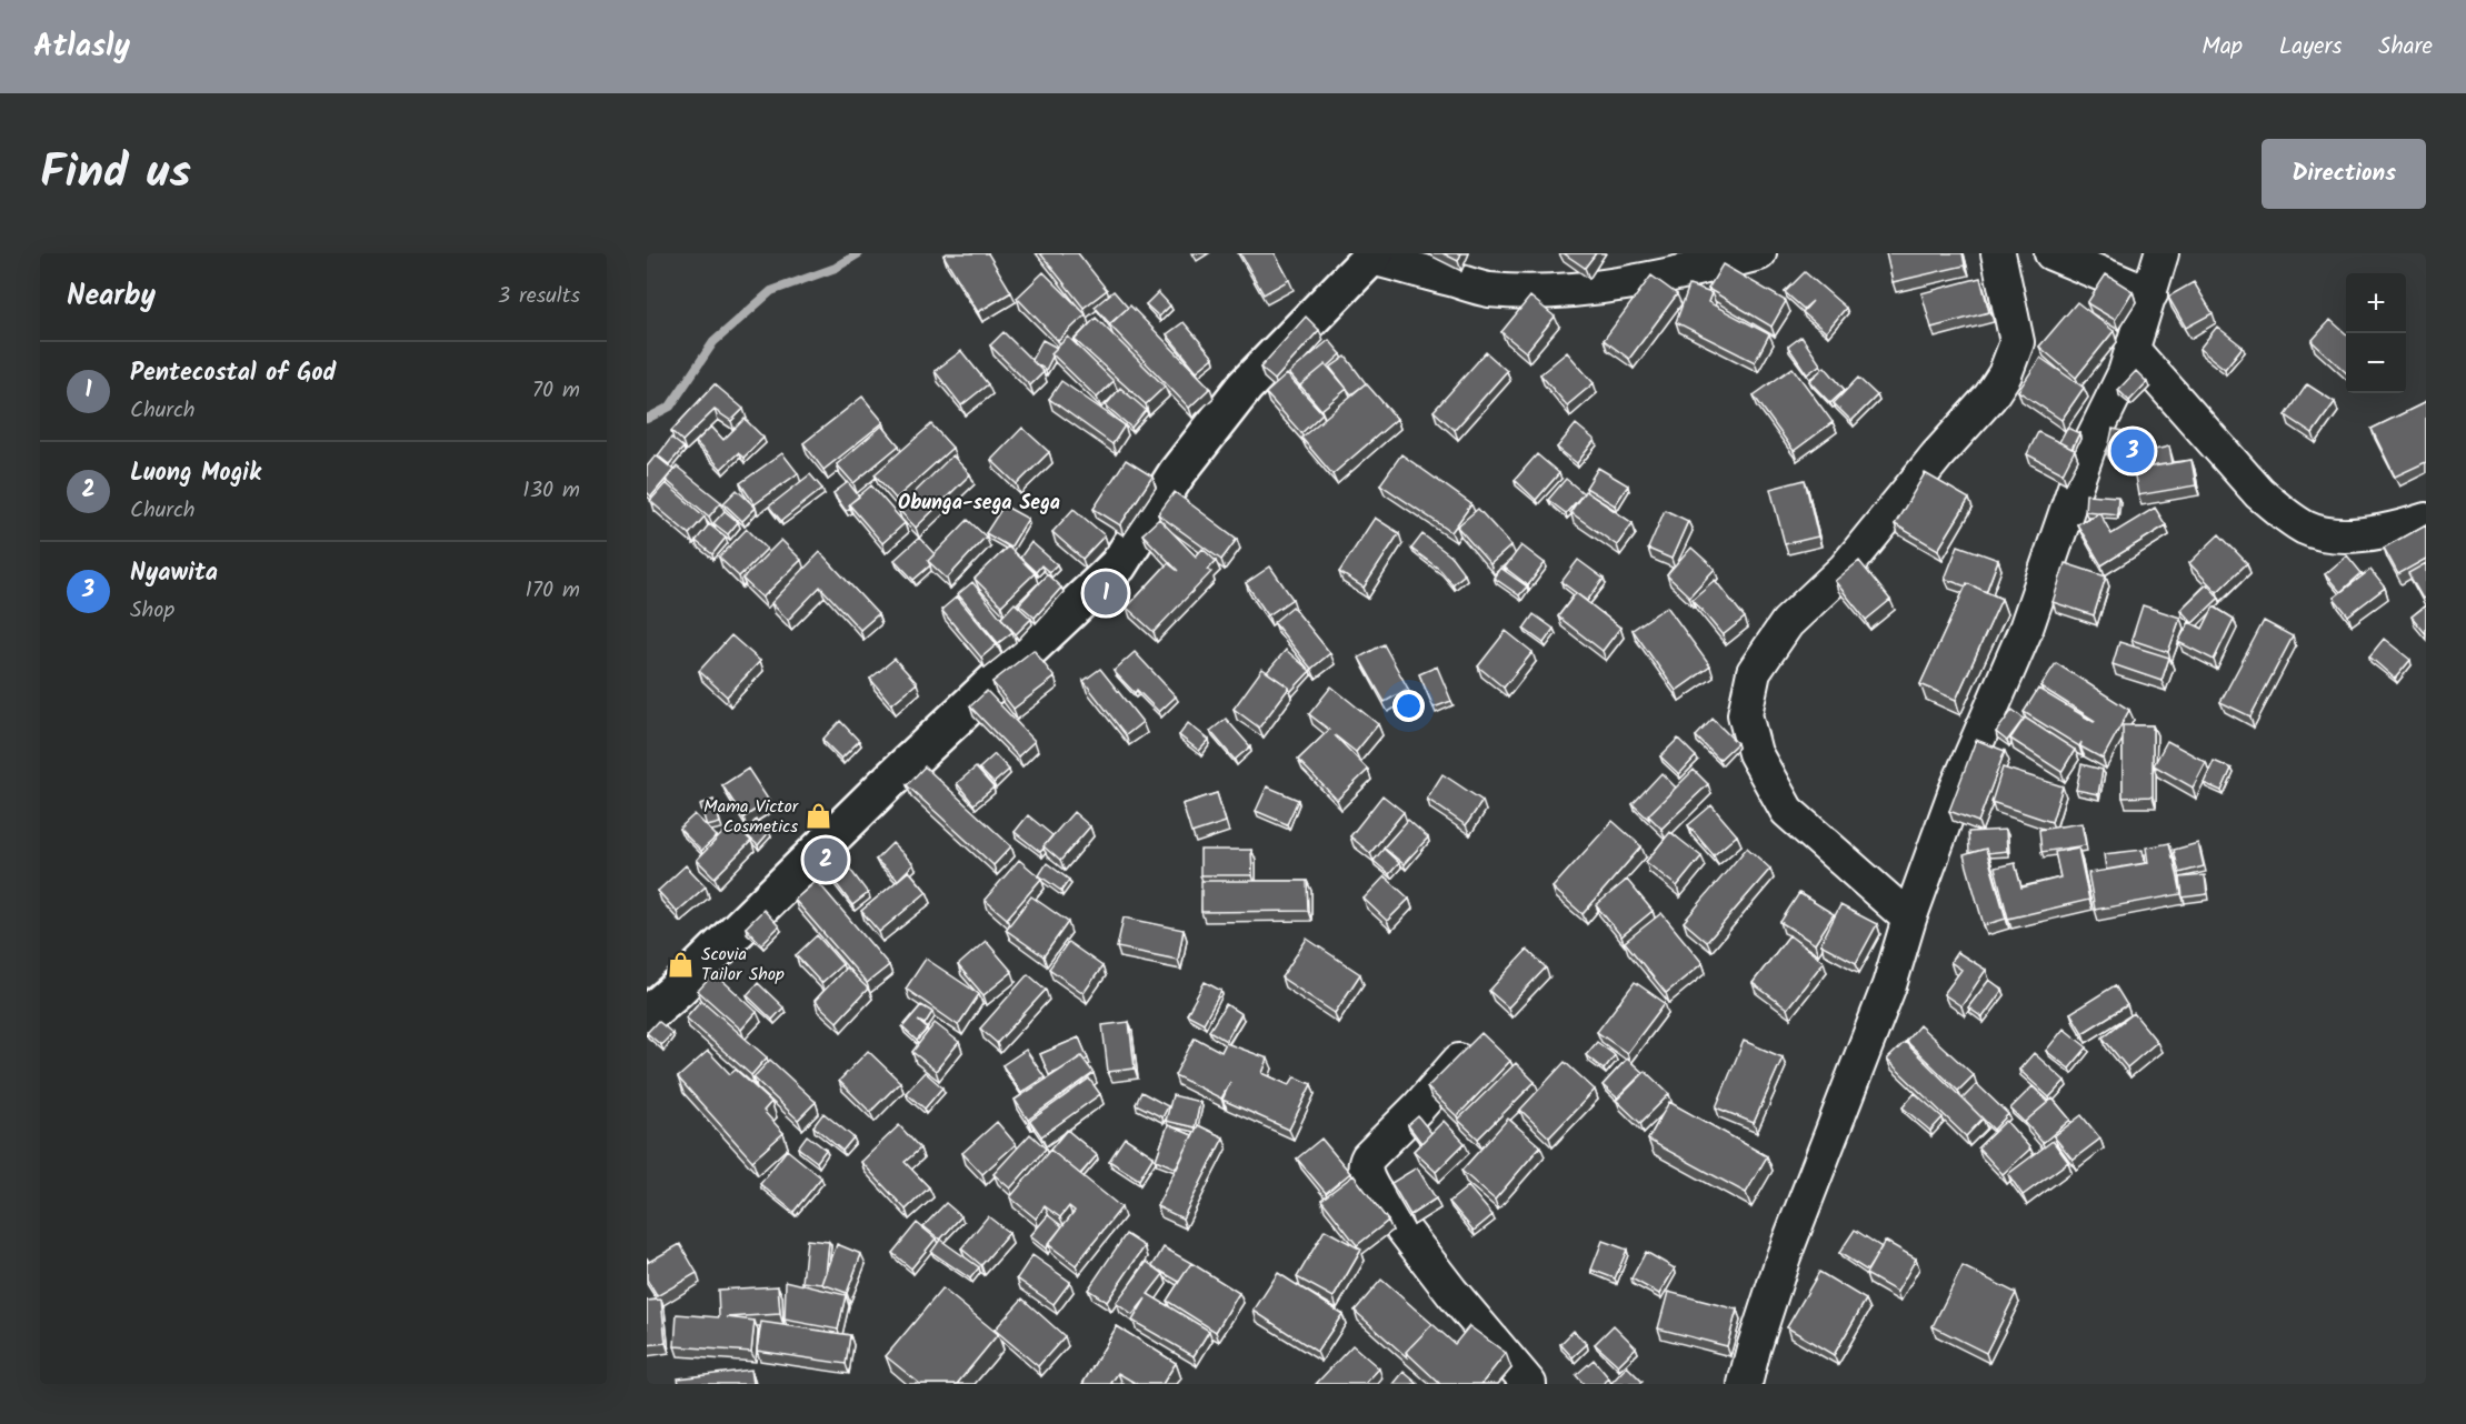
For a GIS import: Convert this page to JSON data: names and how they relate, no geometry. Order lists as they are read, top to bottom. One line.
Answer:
{"districts":["Obunga-sega Sega"],"places":{"shop":["Mama Victor Cosmetics","Scovia Tailor Shop"]},"page":{"header":"Atlasly","nav":["Map","Layers","Share"],"title":"Find us","buttons":"Directions","heading":["Nearby","3 results"],"map_buttons":["+","−"],"list":[{"mark":"1","name":"Pentecostal of God","note":"Church","value":"70 m"},{"mark":"2","name":"Luong Mogik","note":"Church","value":"130 m"},{"mark":"3","name":"Nyawita","note":"Shop","value":"170 m"}],"pins":["3","1","2"]}}
